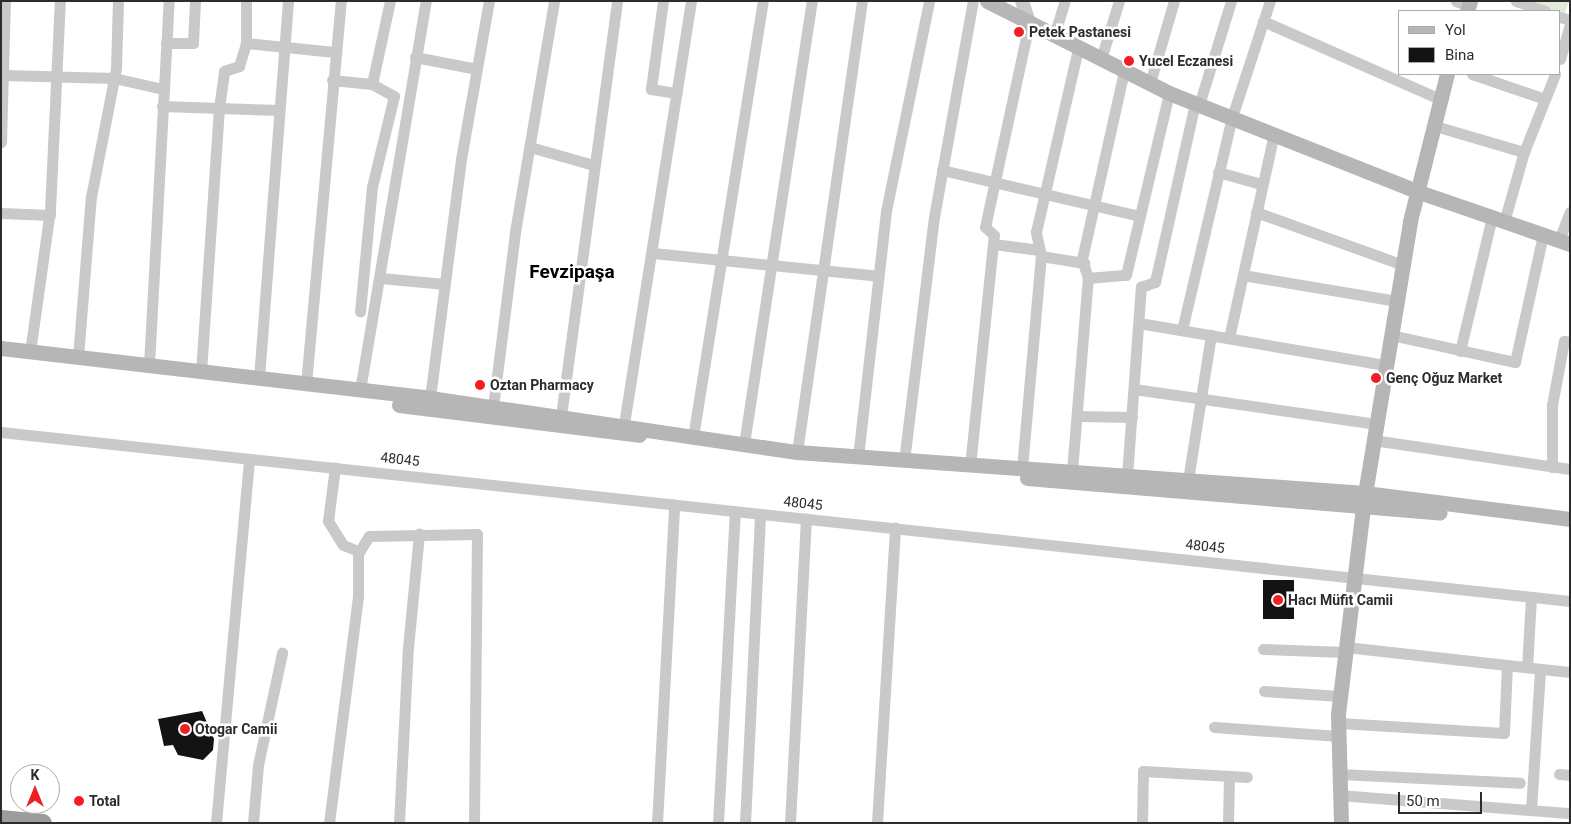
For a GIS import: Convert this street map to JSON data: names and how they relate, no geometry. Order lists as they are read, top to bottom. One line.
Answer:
{"streets":{"street":["48045"]},"districts":["Fevzipaşa"],"places":["Petek Pastanesi","Yucel Eczanesi","Genç Oğuz Market","Oztan Pharmacy","Hacı Müfit Camii","Otogar Camii","Total"],"legend":["Yol","Bina"],"scale_bar":"50 m","north":"top"}
